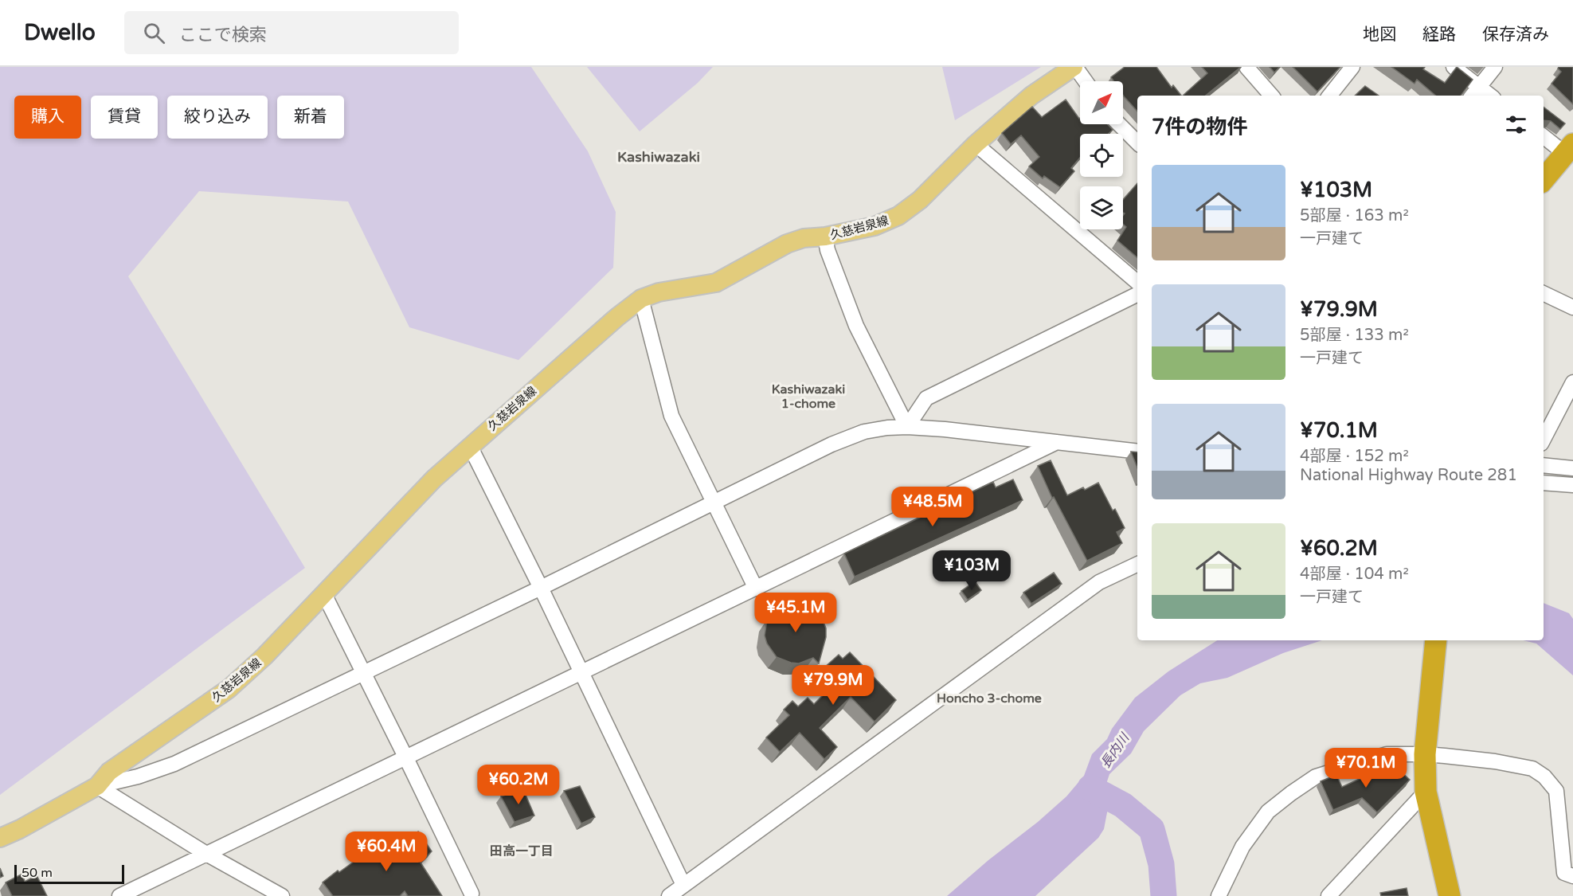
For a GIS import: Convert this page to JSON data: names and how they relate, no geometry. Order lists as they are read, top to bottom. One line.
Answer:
{"streets":{"main road":["久慈岩泉線"]},"districts":["Kashiwazaki","Kashiwazaki 1-chome","Honcho 3-chome","田高一丁目"],"water":["長内川"],"scale_bar":"50 m","north":"top right","page":{"header":"Dwello","search":"ここで検索","nav":["地図","経路","保存済み"],"chip":["購入","賃貸","絞り込み","新着"],"heading":"7件の物件","list":[{"name":"¥103M","note":"5部屋 · 163 m² · 一戸建て"},{"name":"¥79.9M","note":"5部屋 · 133 m² · 一戸建て"},{"name":"¥70.1M","note":"4部屋 · 152 m² · National Highway Route 281"},{"name":"¥60.2M","note":"4部屋 · 104 m² · 一戸建て"}],"price":["¥48.5M","¥103M","¥45.1M","¥79.9M","¥70.1M","¥60.2M","¥60.4M"],"scale":"50 m"}}
